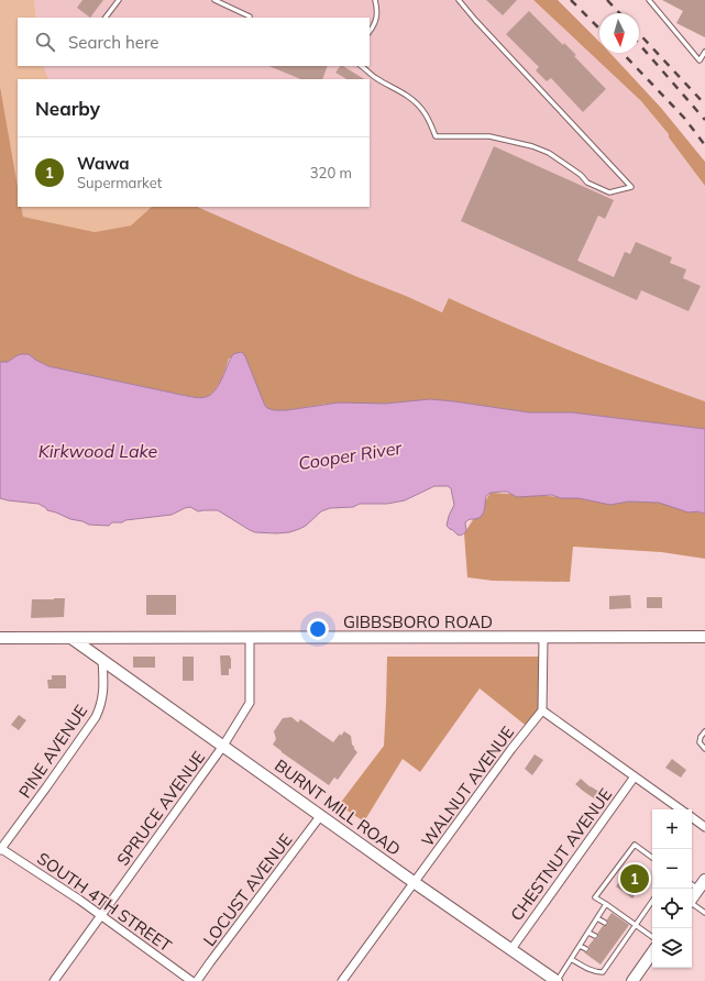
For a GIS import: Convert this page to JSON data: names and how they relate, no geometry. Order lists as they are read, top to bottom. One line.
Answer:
{"streets":{"street":["GIBBSBORO ROAD","PINE AVENUE","WALNUT AVENUE","BURNT MILL ROAD","SPRUCE AVENUE","CHESTNUT AVENUE","LOCUST AVENUE","SOUTH 4TH STREET"]},"crossings":[["GIBBSBORO ROAD","BURNT MILL ROAD"],["GIBBSBORO ROAD","SPRUCE AVENUE"],["PINE AVENUE","BURNT MILL ROAD"],["PINE AVENUE","SOUTH 4TH STREET"],["WALNUT AVENUE","BURNT MILL ROAD"],["BURNT MILL ROAD","SPRUCE AVENUE"],["BURNT MILL ROAD","CHESTNUT AVENUE"],["BURNT MILL ROAD","LOCUST AVENUE"],["SPRUCE AVENUE","SOUTH 4TH STREET"]],"water":["Kirkwood Lake","Cooper River"],"north":"bottom","page":{"search":"Search here","heading":"Nearby","list":[{"mark":"1","name":"Wawa","note":"Supermarket","value":"320 m"}],"map_buttons":["+","−"],"pins":"1"}}
